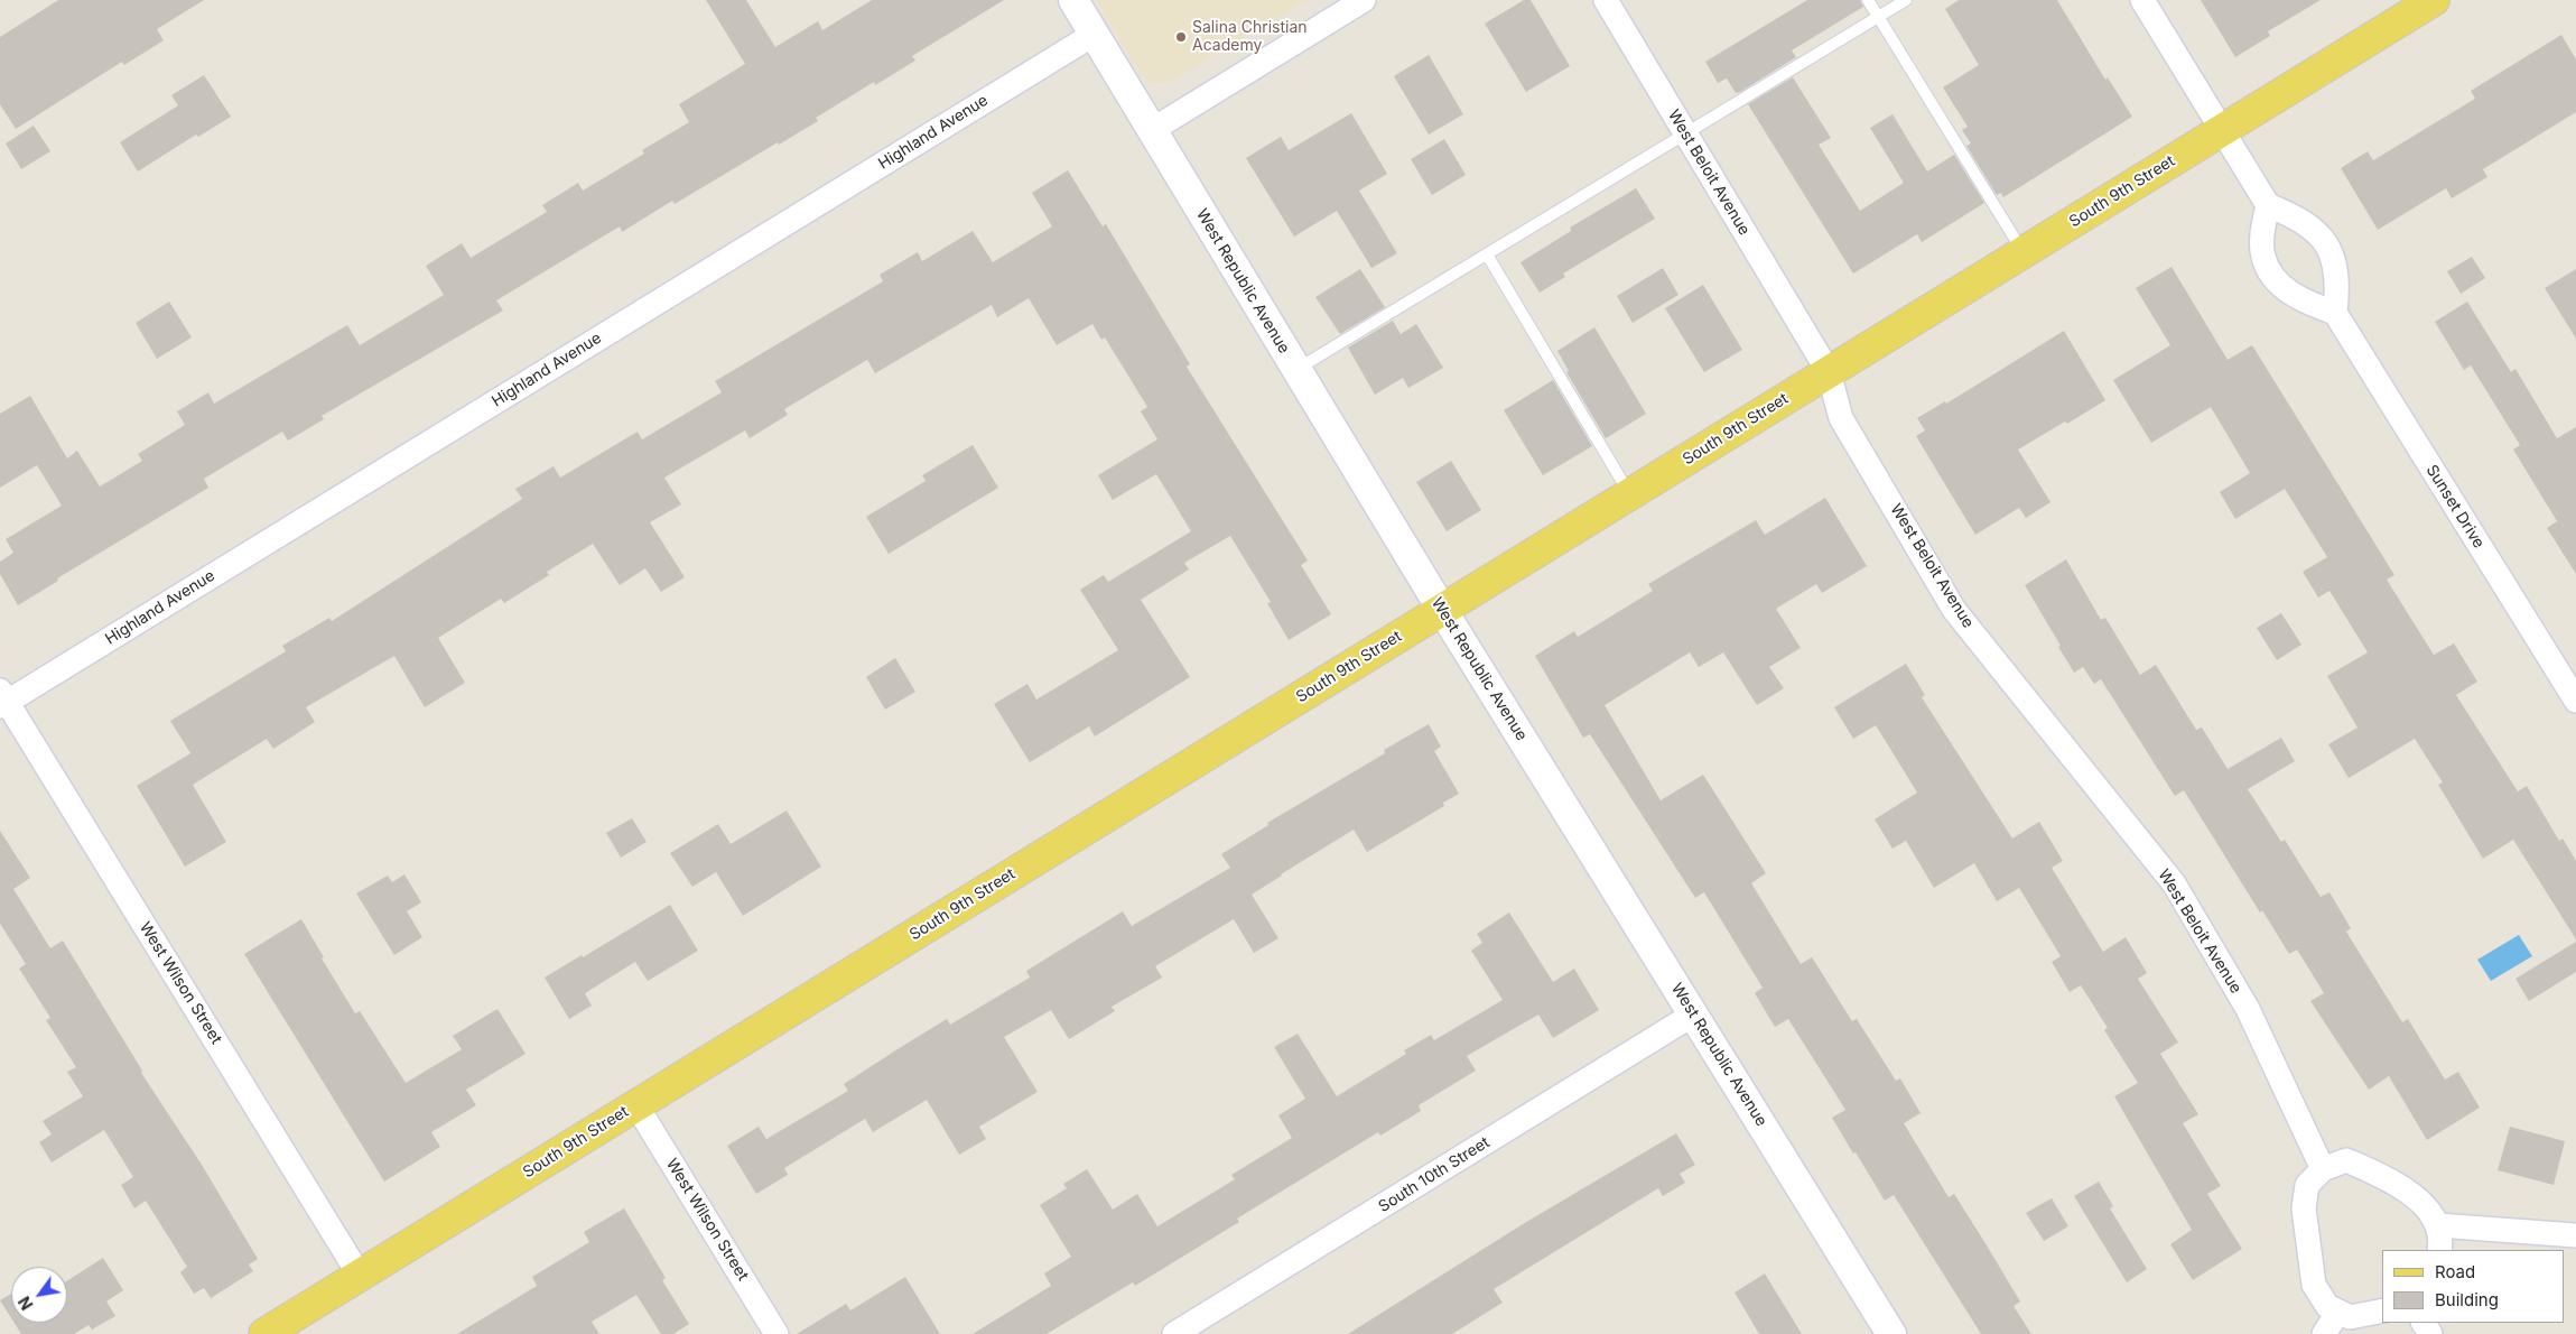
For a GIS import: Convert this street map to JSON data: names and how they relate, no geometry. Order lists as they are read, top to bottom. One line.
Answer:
{"streets":{"main road":["South 9th Street"],"street":["Highland Avenue","West Beloit Avenue","West Republic Avenue","Sunset Drive","West Wilson Street","South 10th Street"]},"crossings":[["Highland Avenue","West Republic Avenue"],["Highland Avenue","West Wilson Street"],["West Beloit Avenue","South 9th Street"],["South 9th Street","West Republic Avenue"],["South 9th Street","West Wilson Street"],["West Republic Avenue","South 10th Street"]],"places":["Salina Christian Academy"],"legend":["Road","Building"],"north":"bottom left"}
